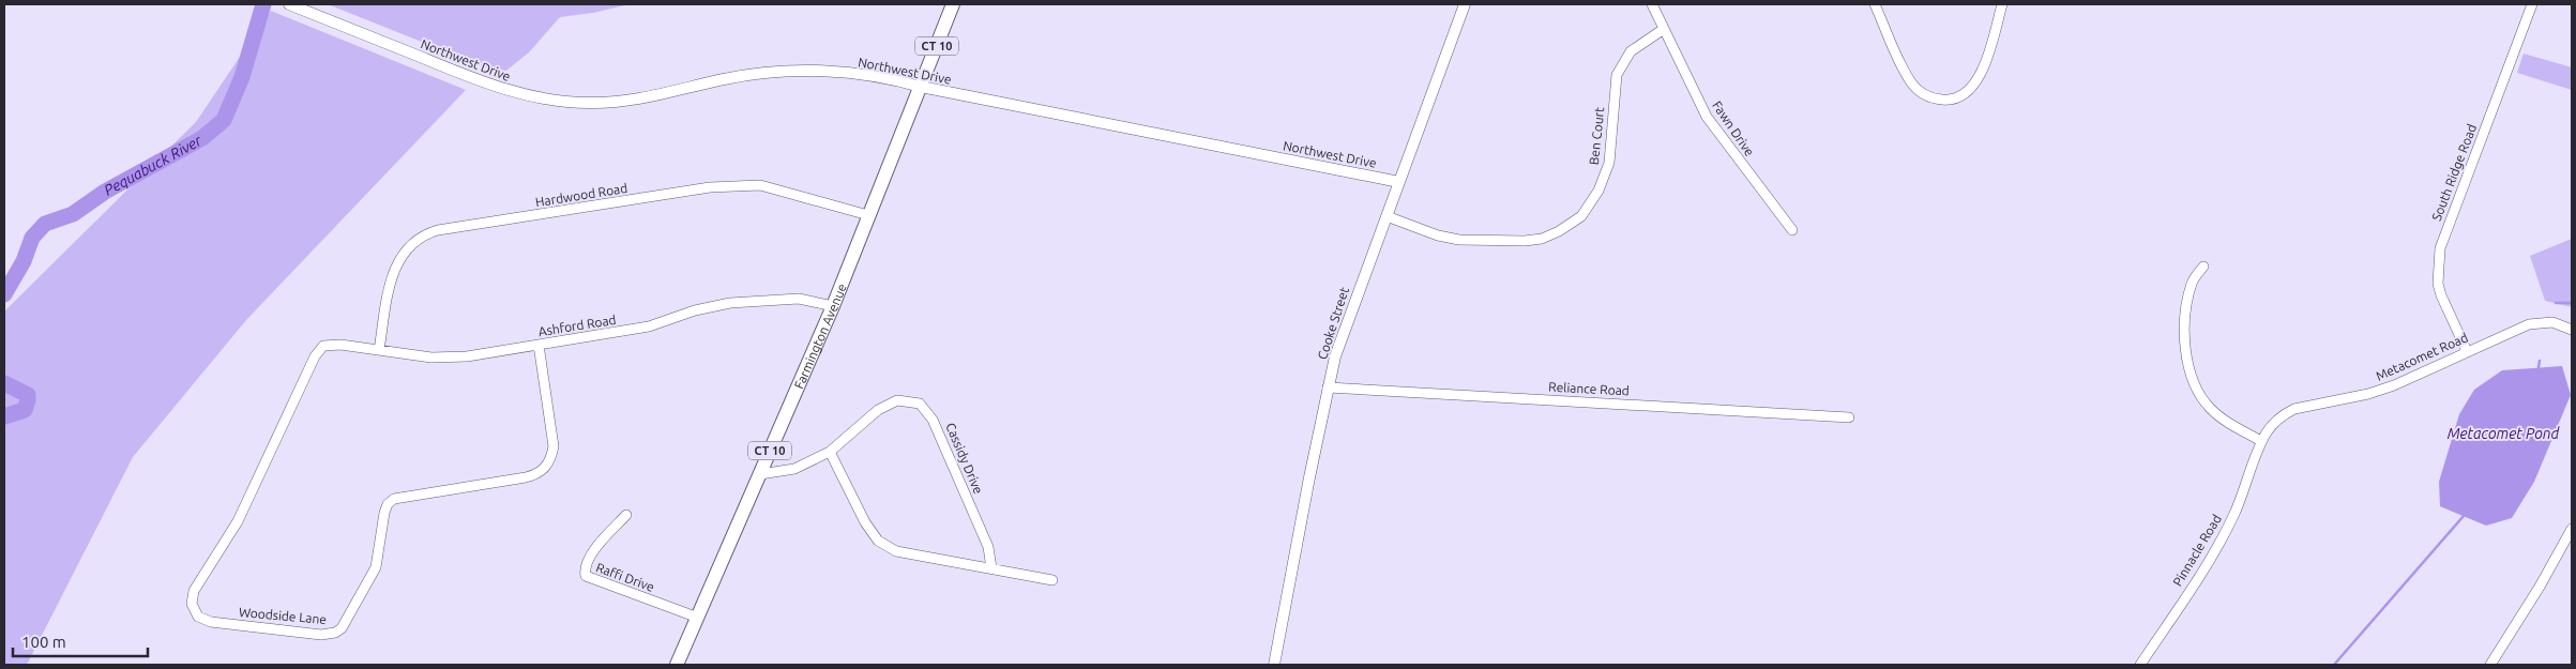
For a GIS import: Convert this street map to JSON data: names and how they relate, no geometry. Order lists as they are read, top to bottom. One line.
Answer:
{"streets":{"highway":["CT 10","Farmington Avenue"],"main road":["Northwest Drive","Cooke Street"],"street":["Fawn Drive","Ben Court","South Ridge Road","Hardwood Road","Ashford Road","Metacomet Road","Reliance Road","Cassidy Drive","Pinnacle Road","Raffi Drive","Woodside Lane"]},"crossings":[["Northwest Drive","Cooke Street"],["Northwest Drive","Farmington Avenue"],["Fawn Drive","Ben Court"],["Ben Court","Cooke Street"],["South Ridge Road","Metacomet Road"],["Hardwood Road","Ashford Road"],["Hardwood Road","Farmington Avenue"],["Cooke Street","Reliance Road"],["Ashford Road","Farmington Avenue"],["Ashford Road","Woodside Lane"],["Farmington Avenue","Cassidy Drive"],["Farmington Avenue","Raffi Drive"],["Metacomet Road","Pinnacle Road"]],"water":["Pequabuck River","Metacomet Pond"],"scale_bar":"100 m"}
